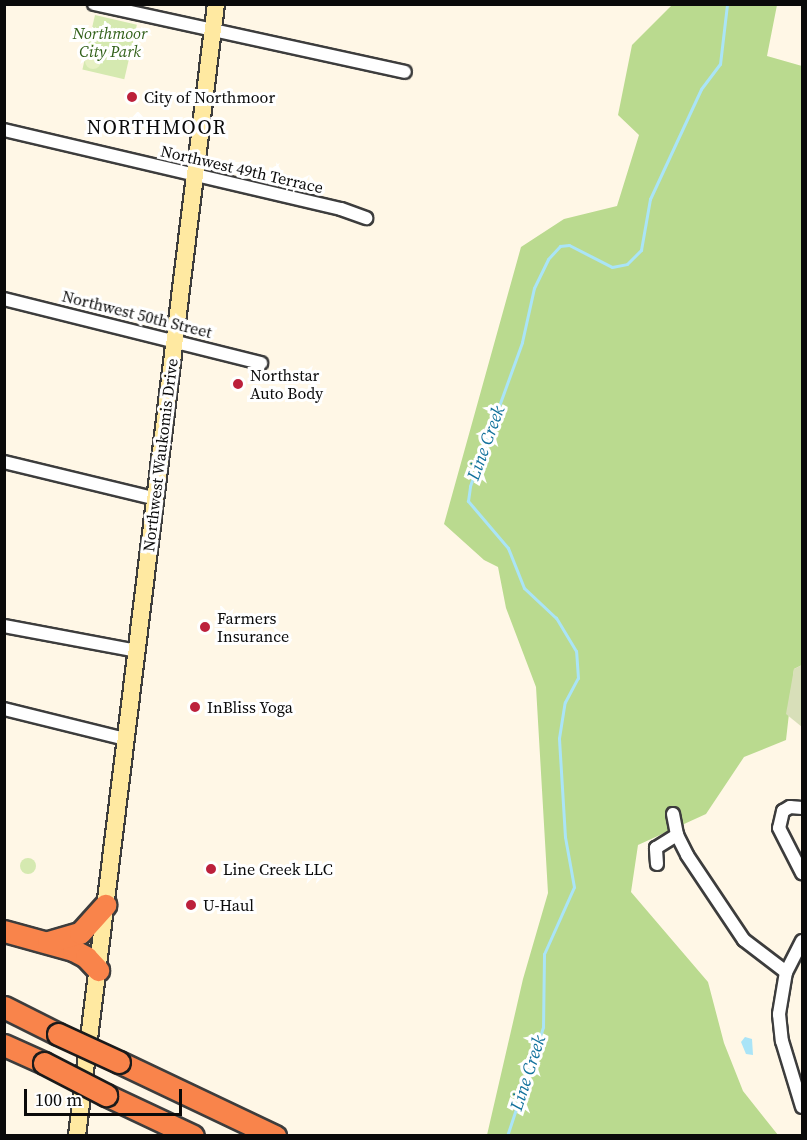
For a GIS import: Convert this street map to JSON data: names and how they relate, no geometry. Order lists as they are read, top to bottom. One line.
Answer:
{"streets":{"main road":["Northwest Waukomis Drive"],"street":["Northwest 49th Terrace","Northwest 50th Street"]},"crossings":[["Northwest 49th Terrace","Northwest Waukomis Drive"],["Northwest 50th Street","Northwest Waukomis Drive"]],"districts":["NORTHMOOR"],"water":["Line Creek"],"parks":["Northmoor City Park"],"places":["City of Northmoor","Northstar Auto Body","Farmers Insurance","InBliss Yoga","Line Creek LLC","U-Haul"],"scale_bar":"100 m"}
